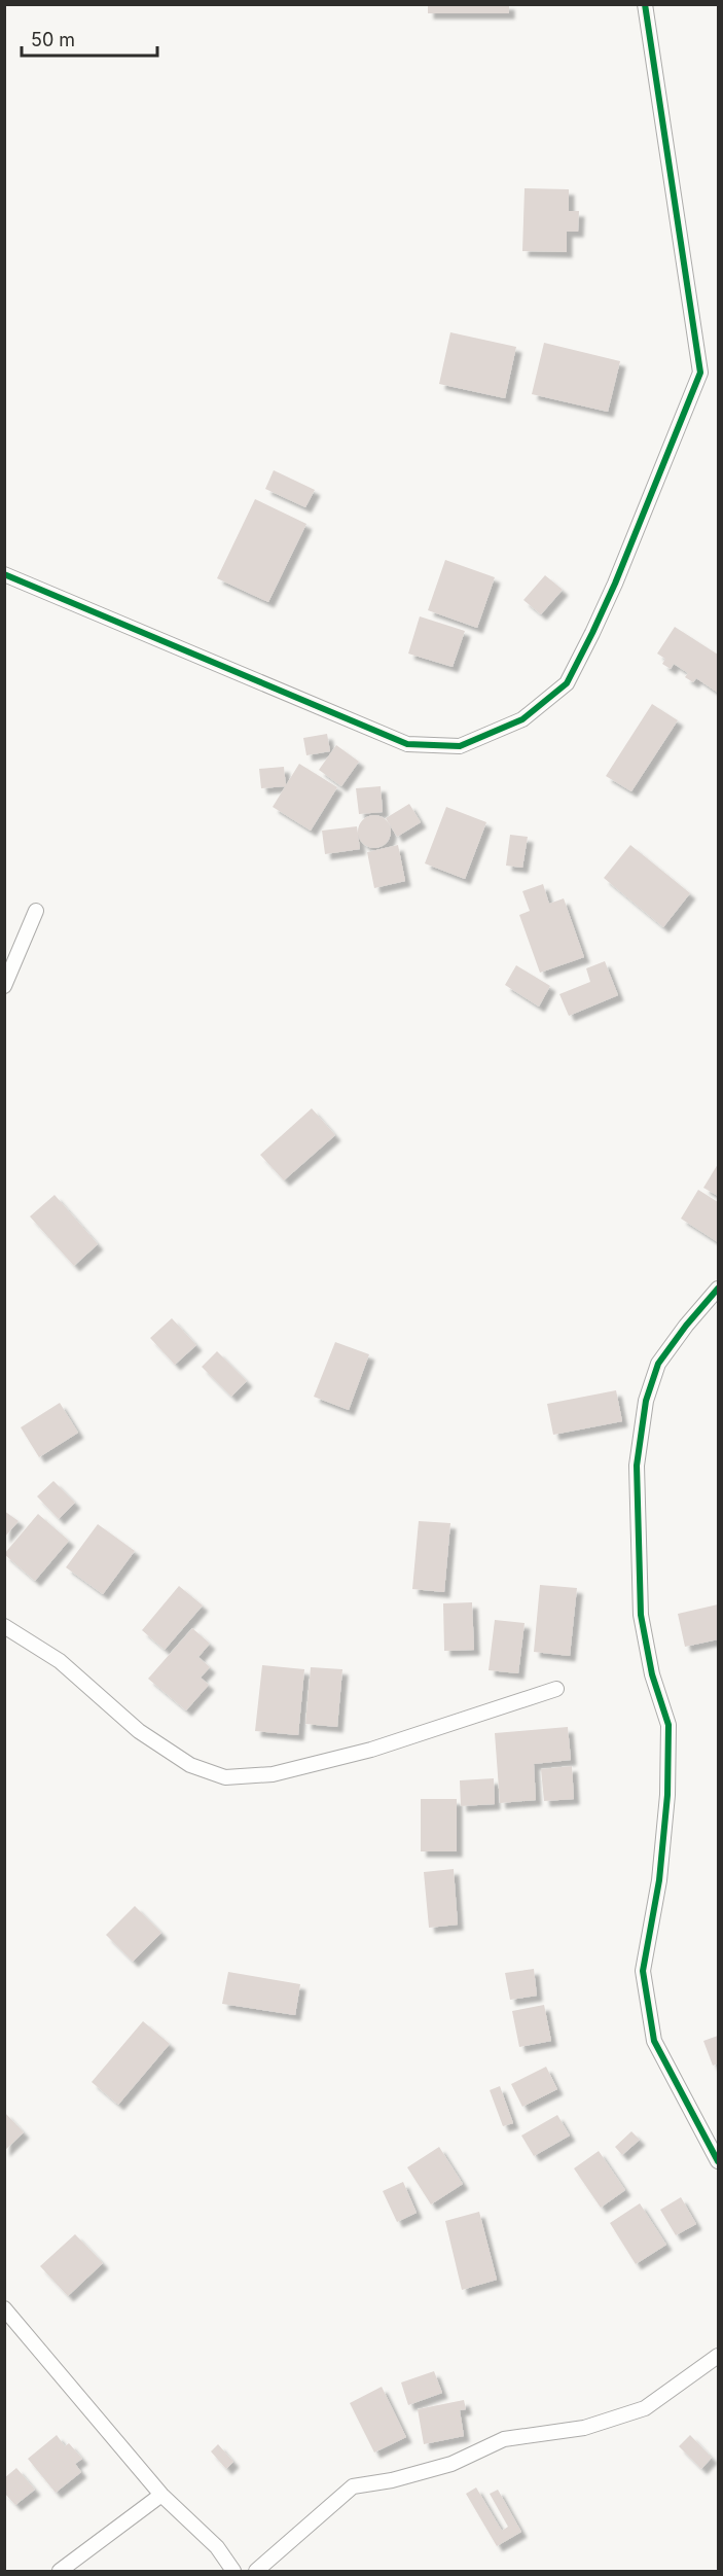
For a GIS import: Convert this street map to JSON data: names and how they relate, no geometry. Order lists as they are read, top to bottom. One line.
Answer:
{"scale_bar":"50 m"}
